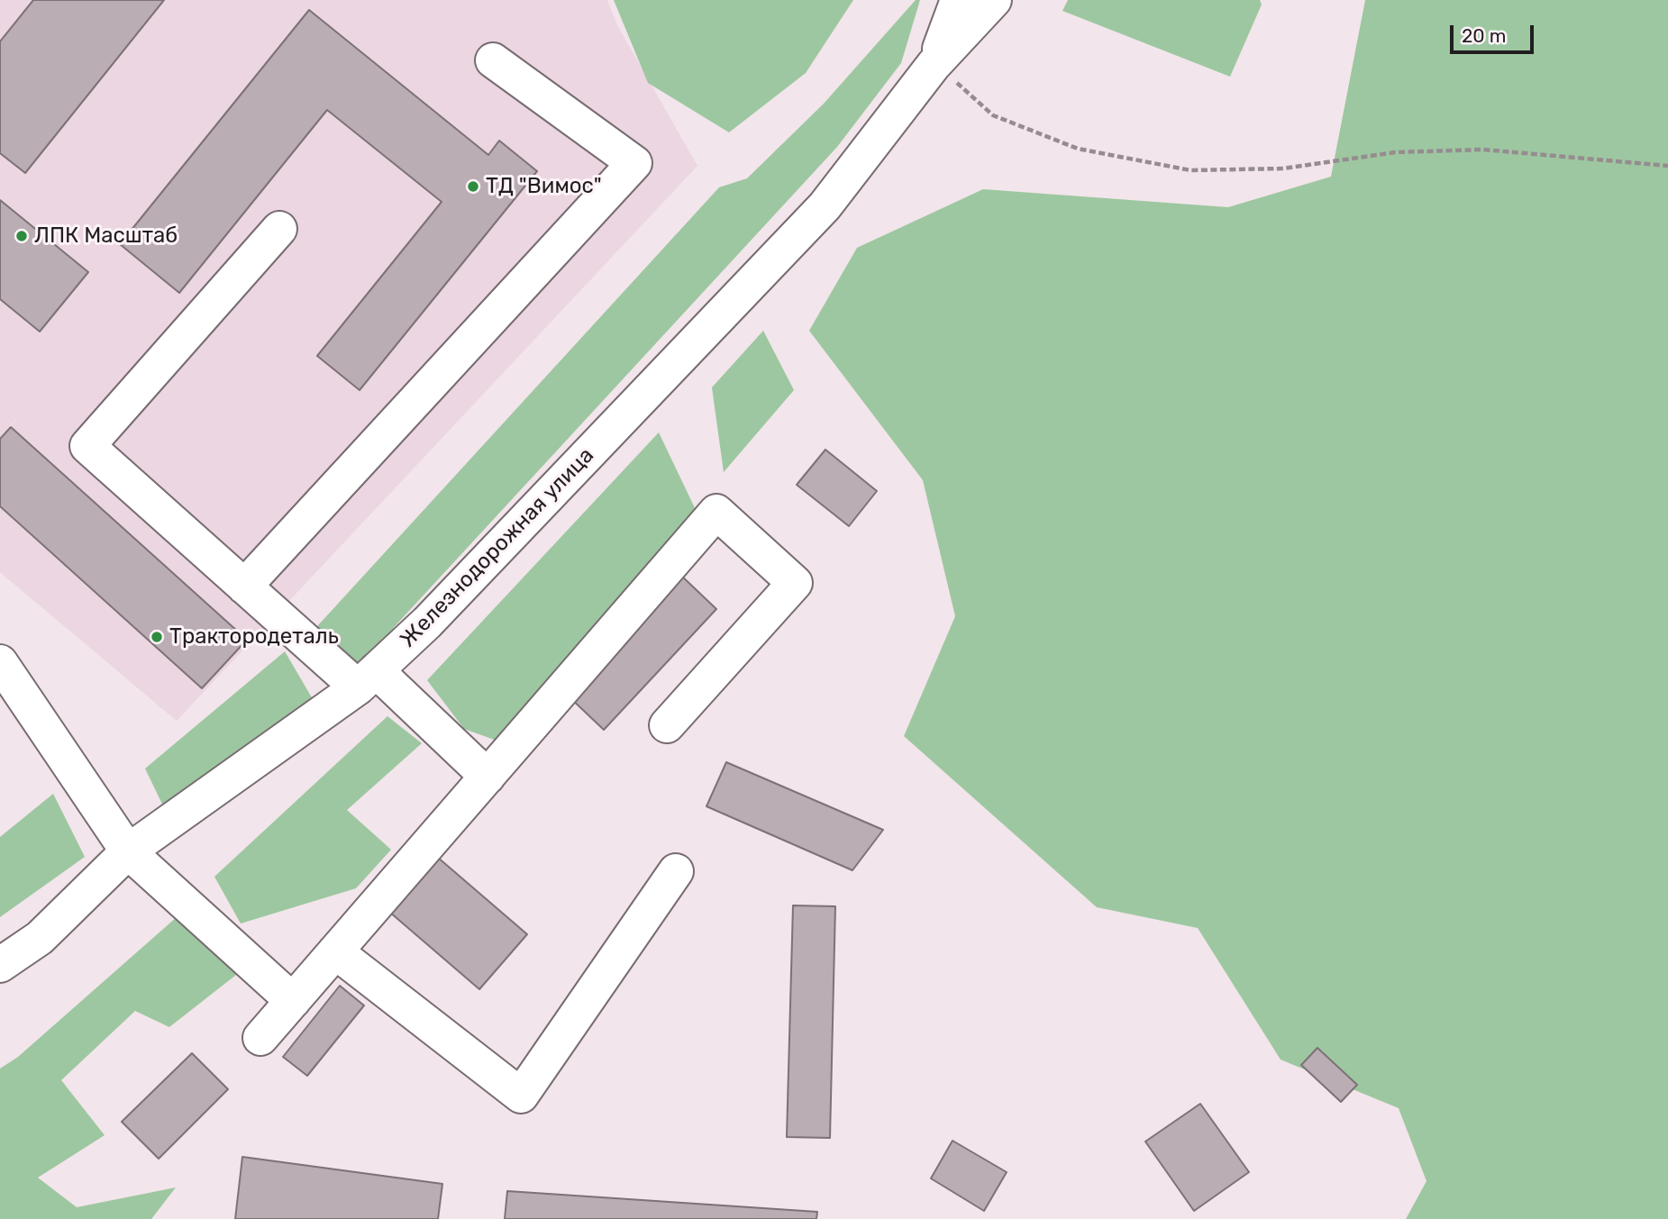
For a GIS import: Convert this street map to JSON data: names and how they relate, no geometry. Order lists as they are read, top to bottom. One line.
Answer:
{"streets":{"street":["Железнодорожная улица"]},"places":["ТД \"Вимос\"","ЛПК Масштаб","Трактородеталь"],"scale_bar":"20 m"}
